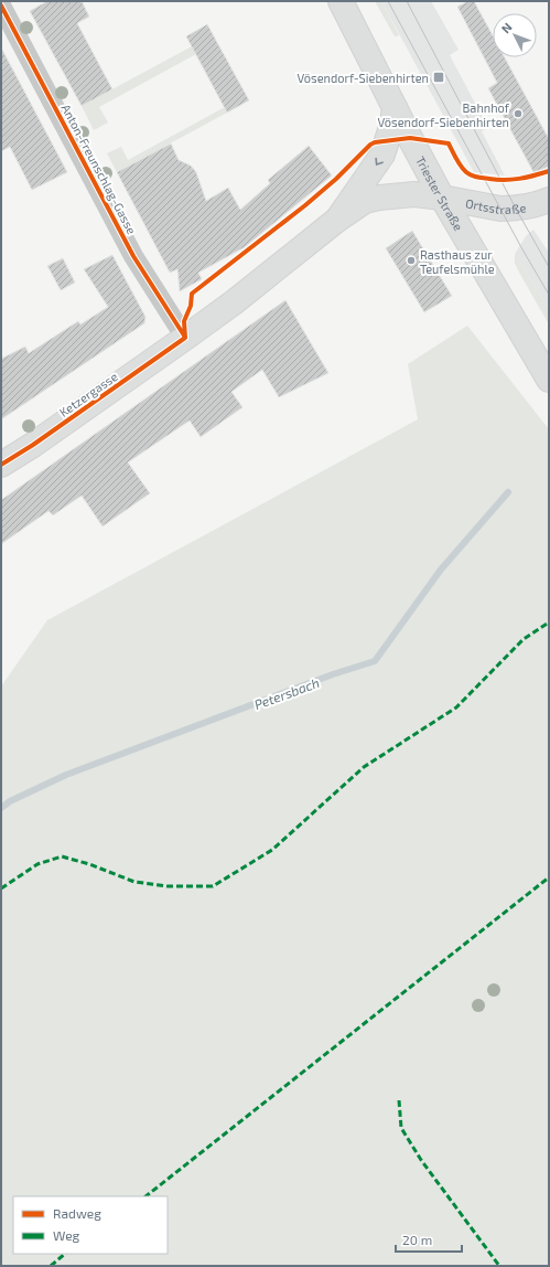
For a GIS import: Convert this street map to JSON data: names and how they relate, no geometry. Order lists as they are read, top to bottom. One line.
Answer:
{"streets":{"main road":["Triester Straße","Ortsstraße","Ketzergasse"],"street":["Anton-Freunschlag-Gasse"]},"crossings":[["Anton-Freunschlag-Gasse","Ketzergasse"],["Triester Straße","Ortsstraße"],["Triester Straße","Ketzergasse"],["Ortsstraße","Ketzergasse"]],"water":["Petersbach"],"places":{"transit":["Vösendorf-Siebenhirten"],"other":["Bahnhof Vösendorf-Siebenhirten","Rasthaus zur Teufelsmühle"]},"legend":["Radweg","Weg"],"scale_bar":"20 m","north":"top left"}
